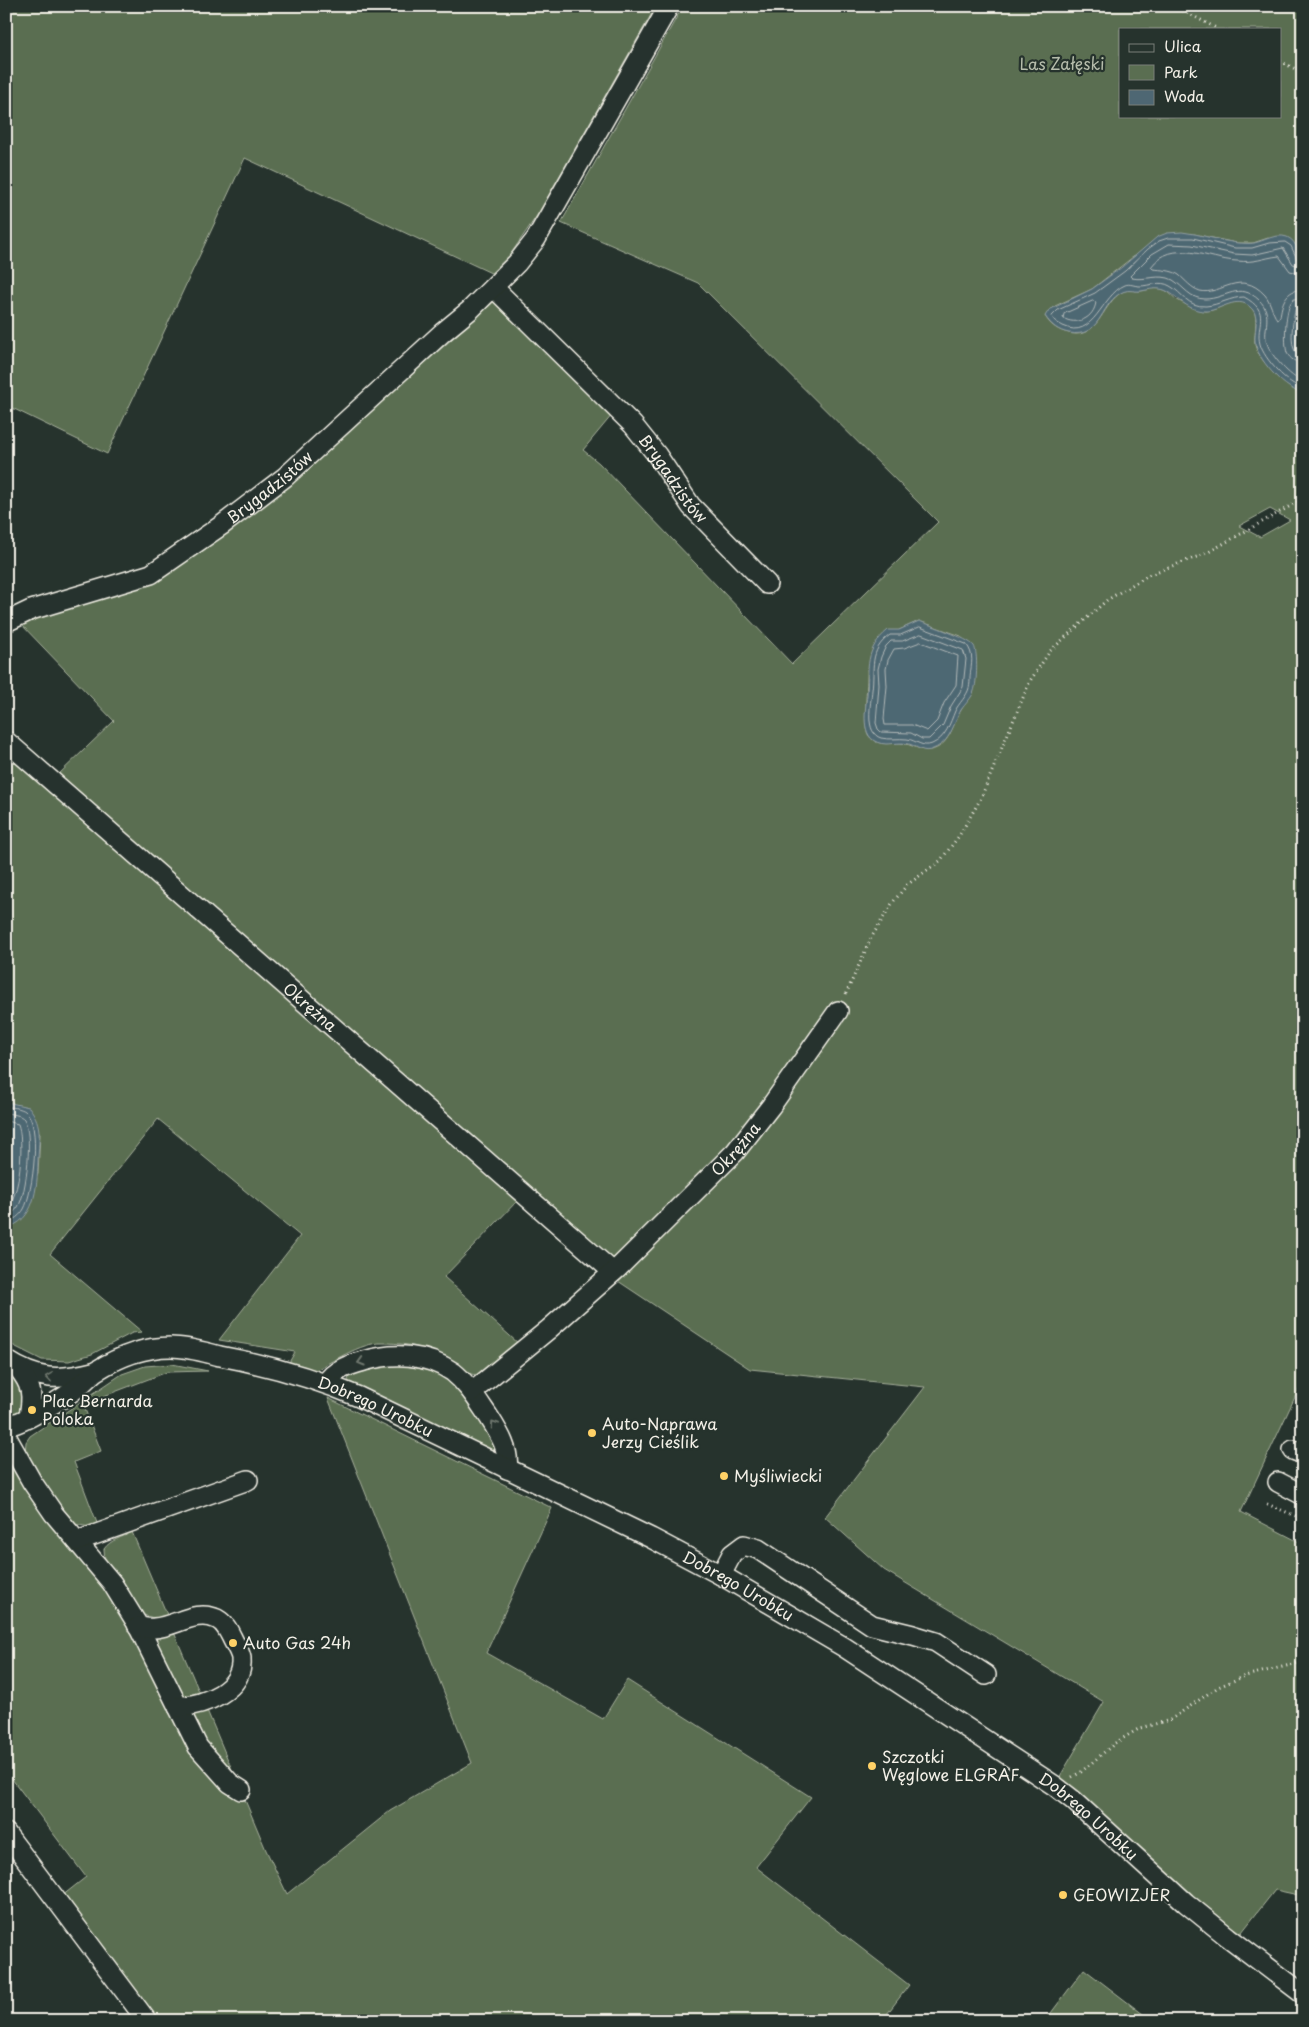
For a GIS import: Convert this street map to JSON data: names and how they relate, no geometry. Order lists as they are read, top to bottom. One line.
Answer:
{"streets":{"street":["Brygadzistów","Okrężna","Dobrego Urobku"]},"parks":["Las Załęski"],"places":["Plac Bernarda Poloka","Auto-Naprawa Jerzy Cieślik","Myśliwiecki","Auto Gas 24h","Szczotki Węglowe ELGRAF","GEOWIZJER"],"legend":["Ulica","Park","Woda"]}
